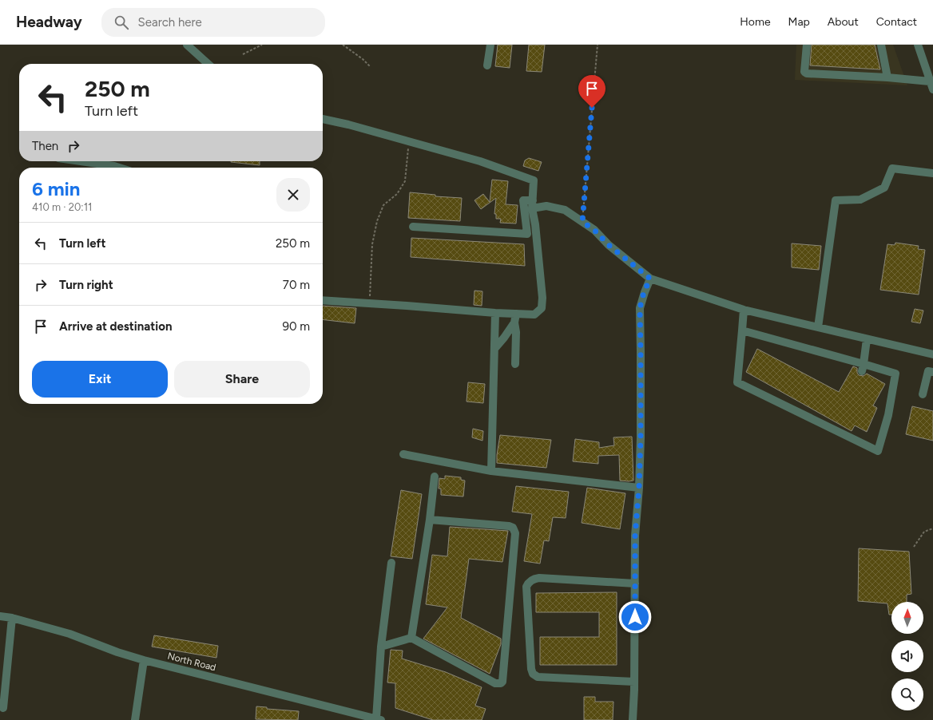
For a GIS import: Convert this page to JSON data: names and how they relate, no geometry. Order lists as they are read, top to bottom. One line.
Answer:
{"streets":{"street":["North Road"]},"north":"top","page":{"header":"Headway","search":"Search here","nav":["Home","Map","About","Contact"],"turn":["250 m","Turn left"],"then":"Then","heading":["6 min","410 m · 20:11"],"list":[{"name":"Turn left","value":"250 m"},{"name":"Turn right","value":"70 m"},{"name":"Arrive at destination","value":"90 m"}],"buttons":["Exit","Share"]}}
